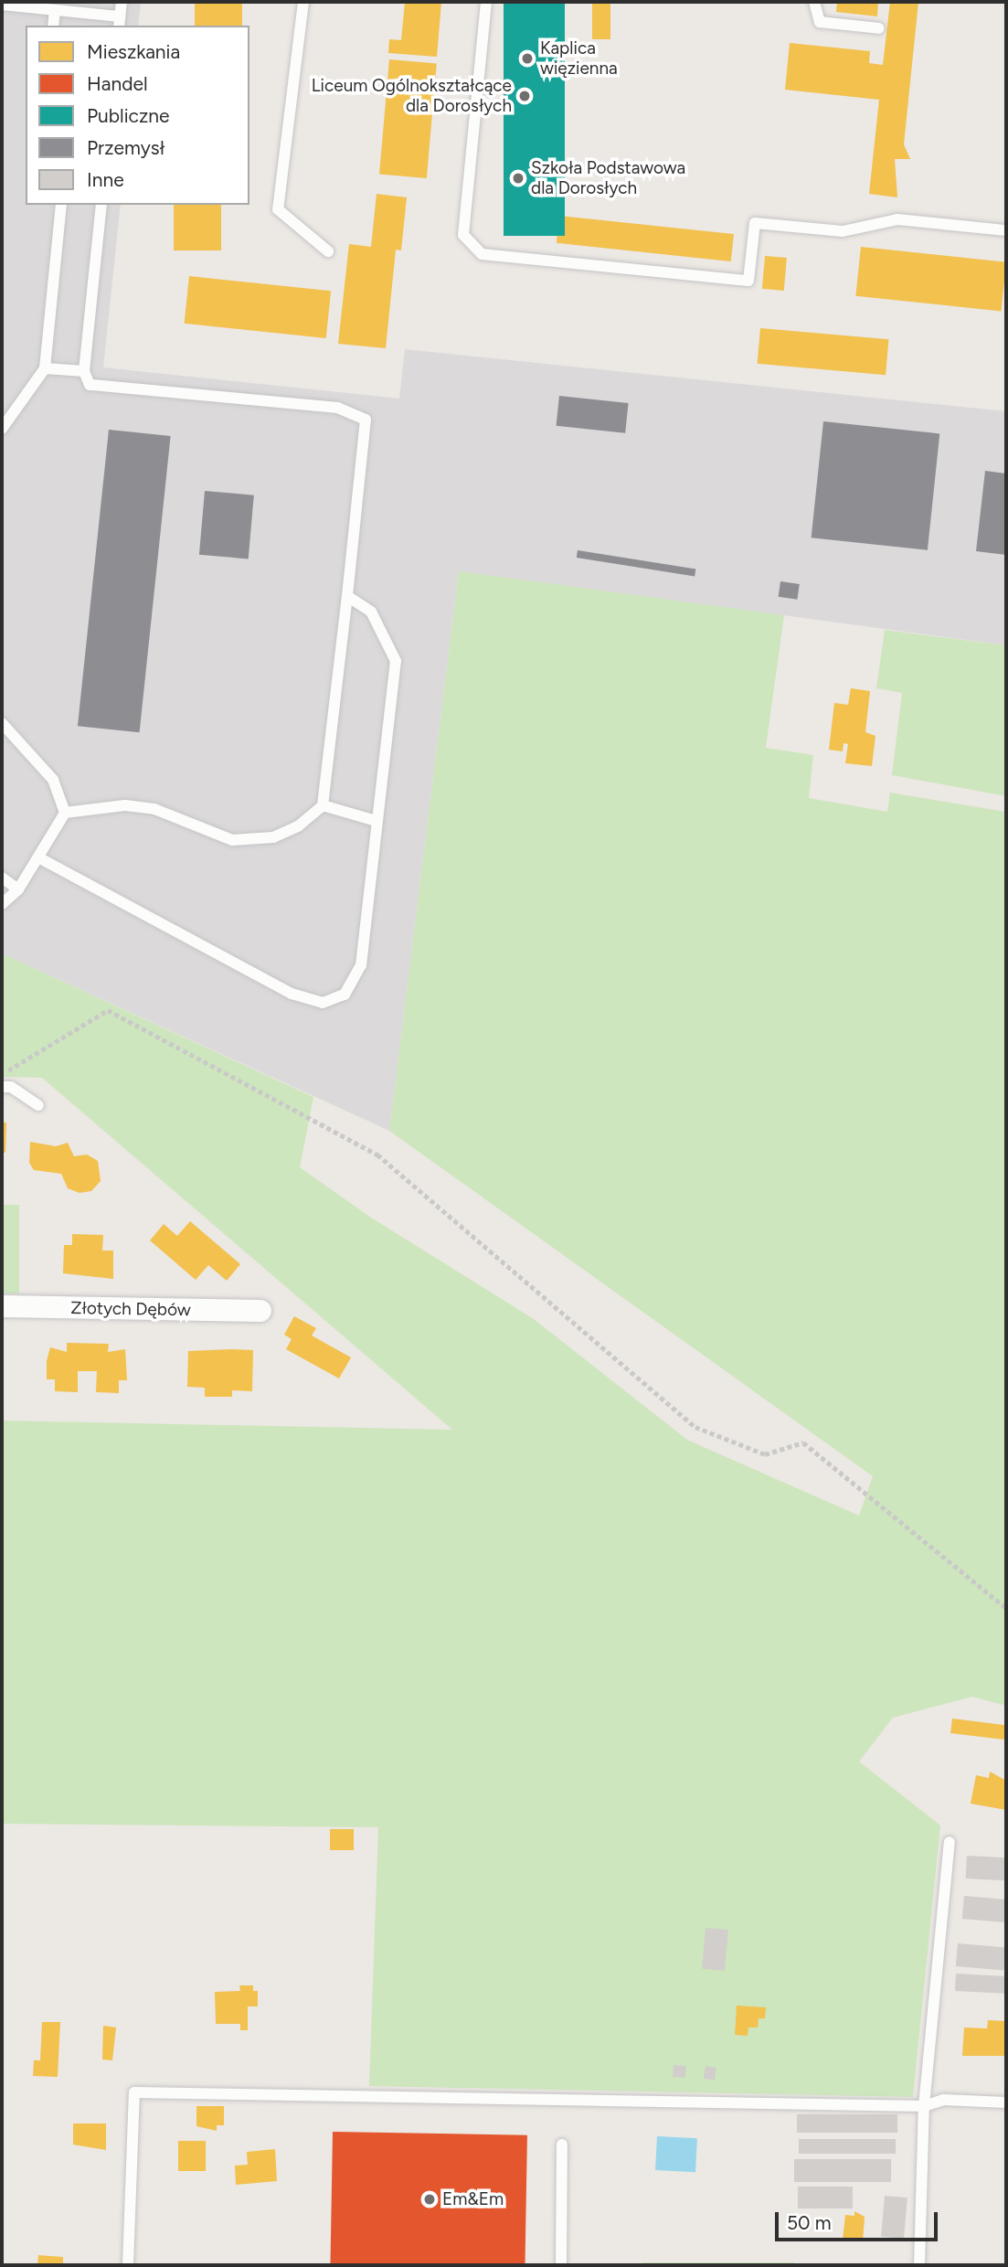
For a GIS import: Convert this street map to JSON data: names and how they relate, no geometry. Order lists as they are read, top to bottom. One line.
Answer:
{"streets":{"street":["Złotych Dębów"]},"places":["Kaplica więzienna","Liceum Ogólnokształcące dla Dorosłych","Szkoła Podstawowa dla Dorosłych","Em&Em"],"legend":["Mieszkania","Handel","Publiczne","Przemysł","Inne"],"scale_bar":"50 m"}
